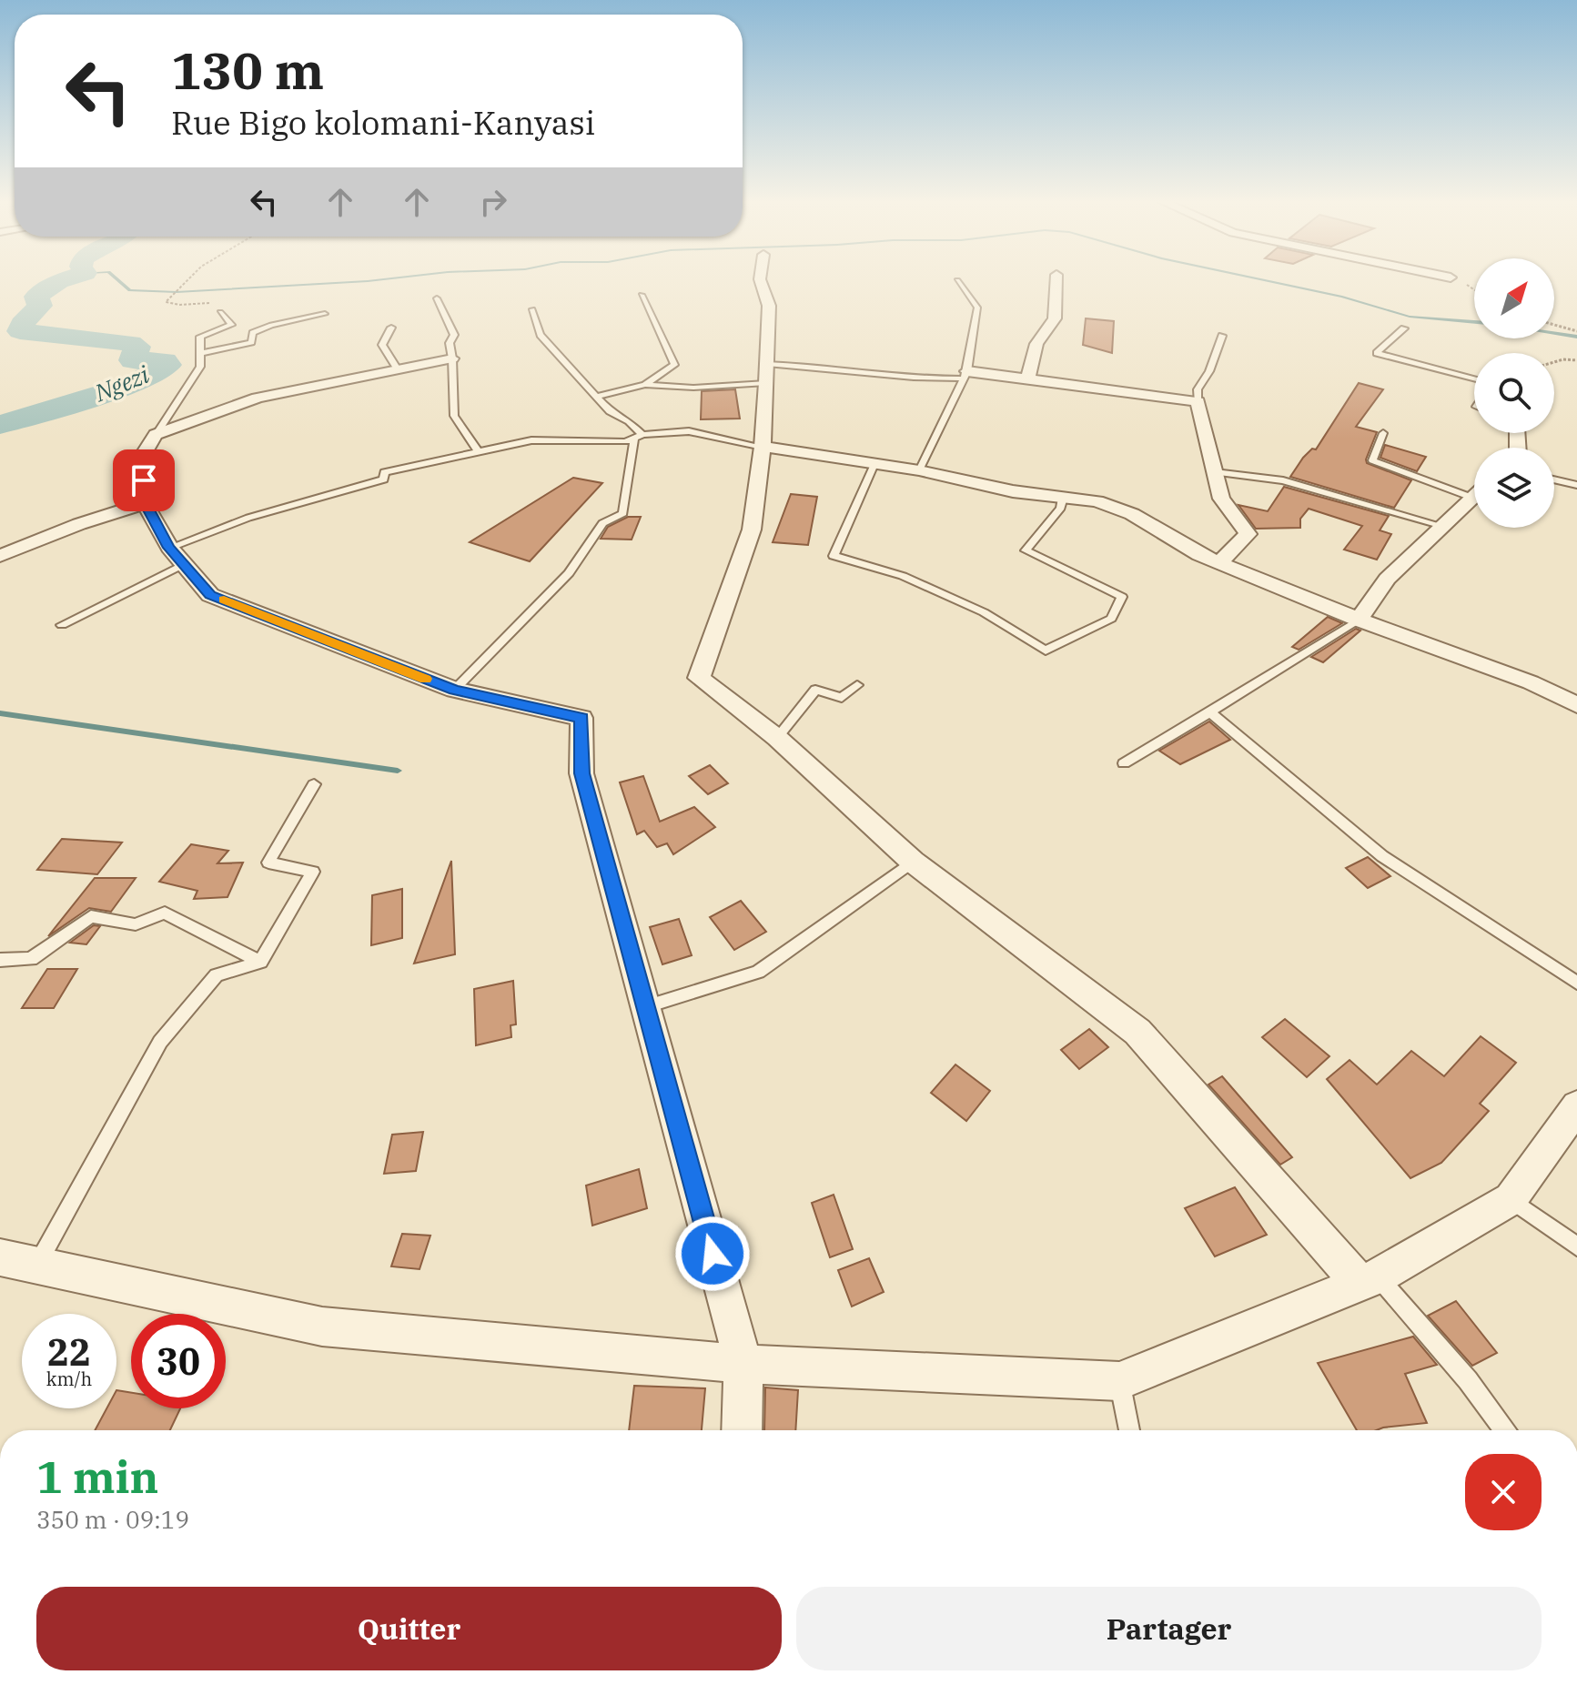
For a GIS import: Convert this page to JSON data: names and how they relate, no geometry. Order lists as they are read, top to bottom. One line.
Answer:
{"water":["Ngezi"],"north":"top right","page":{"turn":["130 m","Rue Bigo kolomani-Kanyasi"],"speed":"22 km/h","limit":"30","heading":["1 min","350 m · 09:19"],"buttons":["Quitter","Partager"]}}
